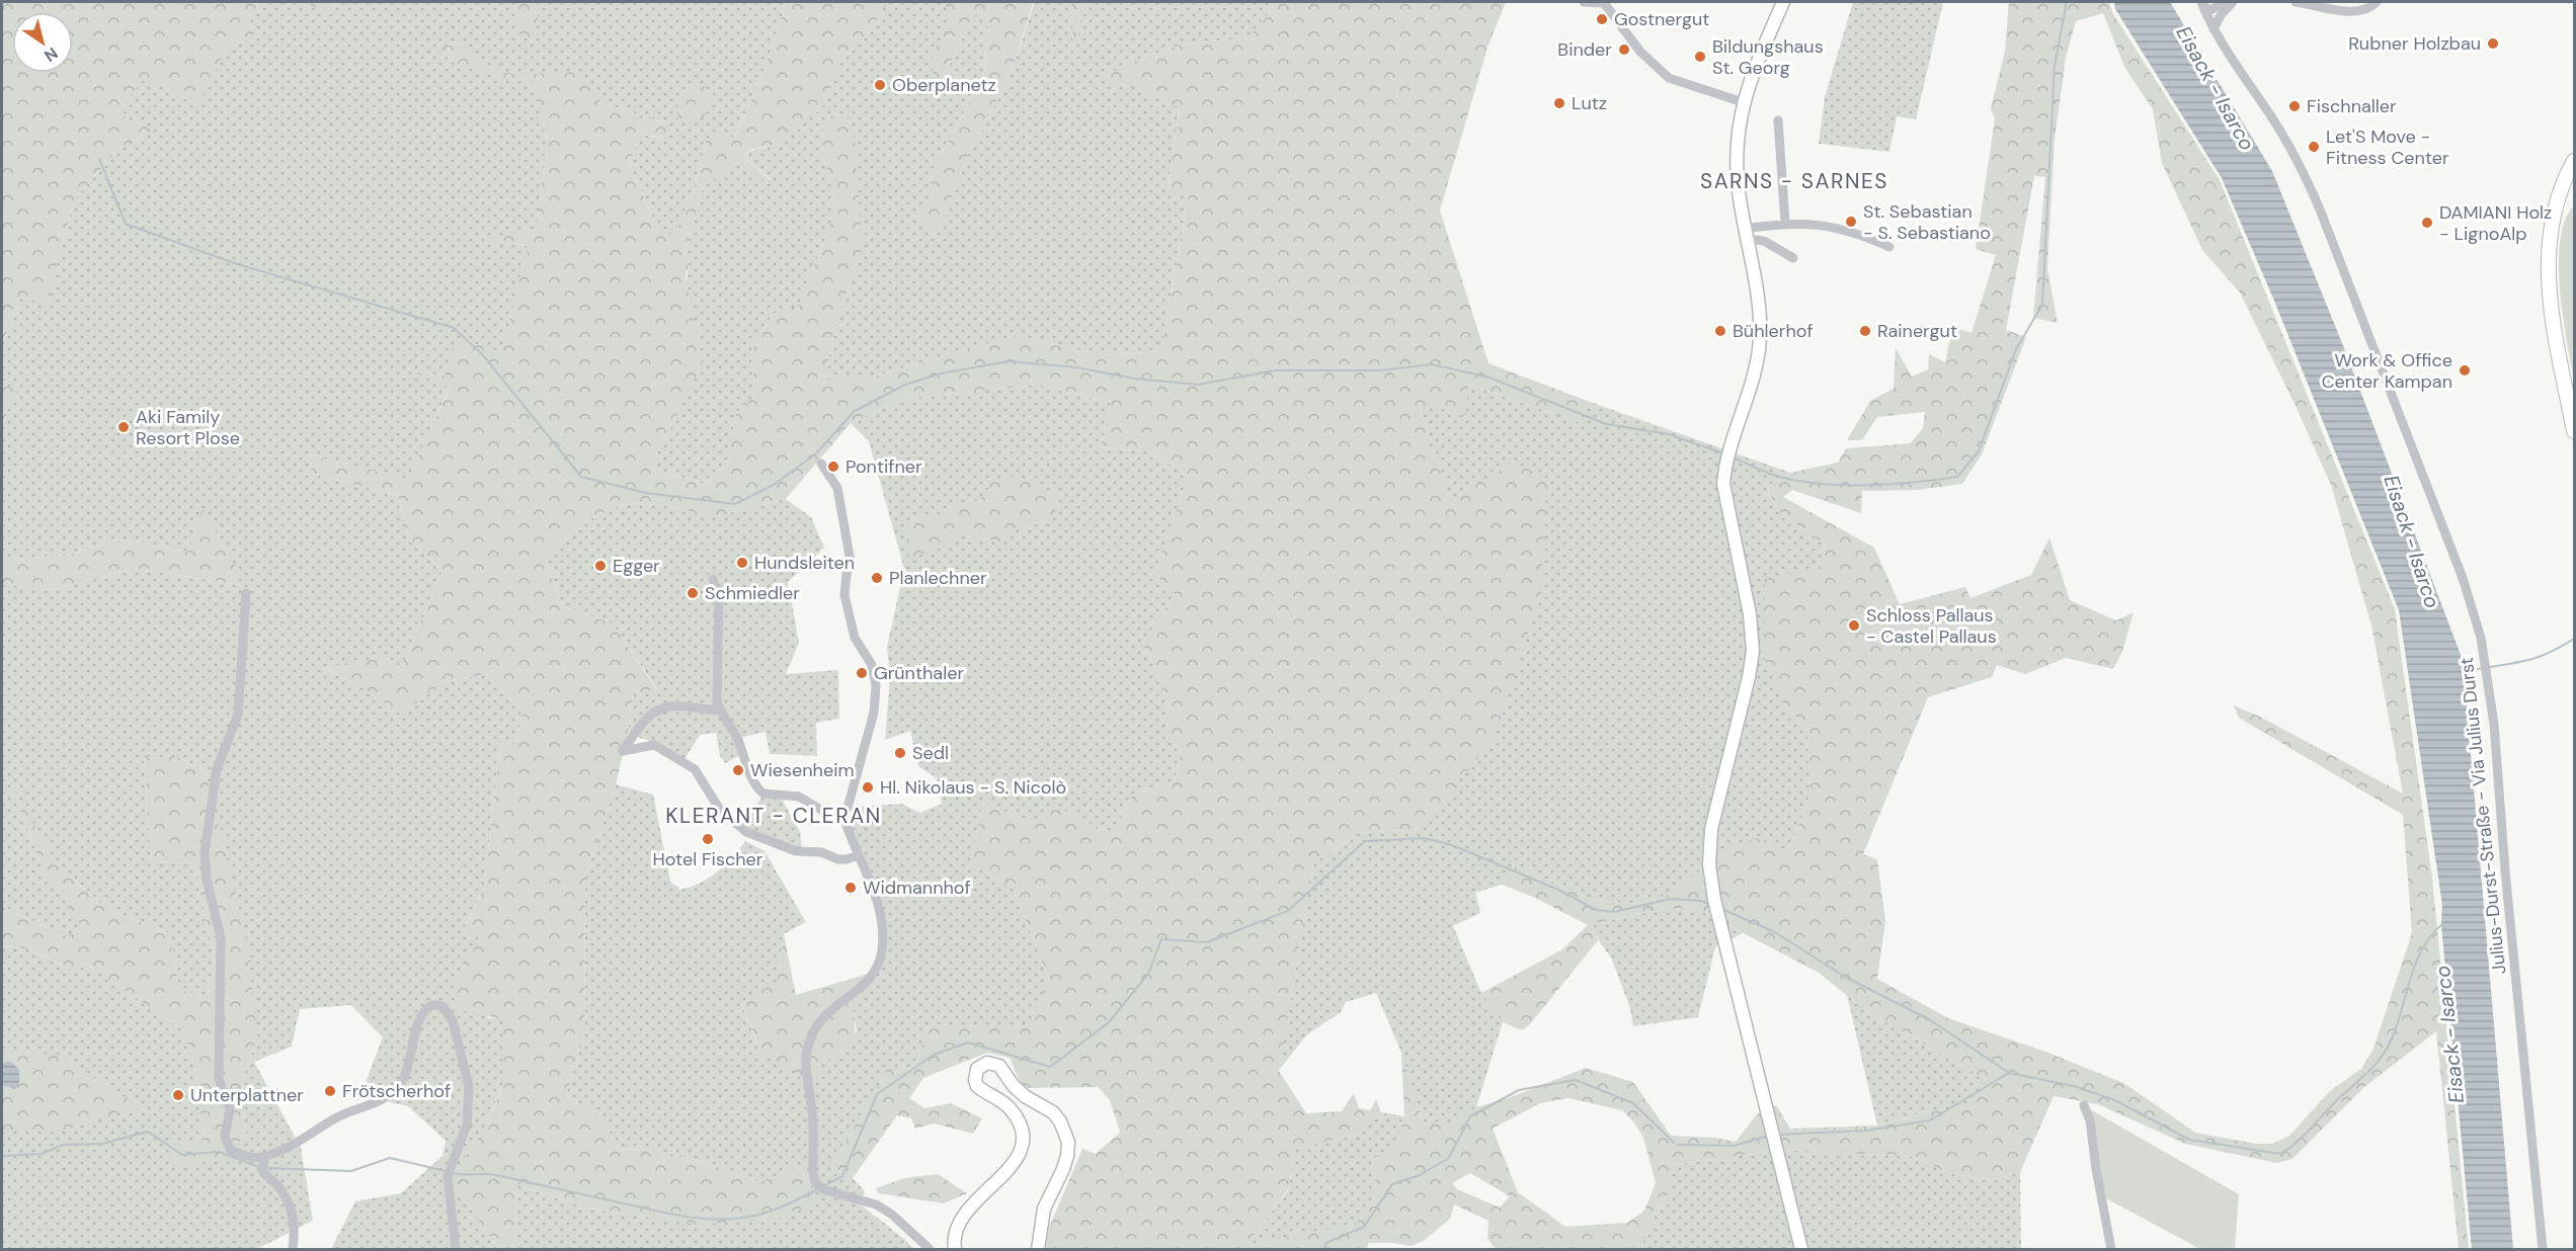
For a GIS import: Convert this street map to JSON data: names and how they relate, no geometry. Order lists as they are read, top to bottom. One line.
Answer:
{"streets":{"street":["Julius-Durst-Straße - Via Julius Durst"]},"districts":["SARNS - SARNES","KLERANT - CLERAN"],"water":["Eisack - Isarco"],"places":["Gostnergut","Rubner Holzbau","Binder","Bildungshaus St. Georg","Oberplanetz","Lutz","Fischnaller","Let'S Move - Fitness Center","St. Sebastian - S. Sebastiano","DAMIANI Holz - LignoAlp","Bühlerhof","Rainergut","Work & Office Center Kampan","Aki Family Resort Plose","Pontifner","Hundsleiten","Egger","Planlechner","Schmiedler","Schloss Pallaus - Castel Pallaus","Grünthaler","Sedl","Wiesenheim","Hl. Nikolaus - S. Nicolò","Hotel Fischer","Widmannhof","Frötscherhof","Unterplattner"],"north":"bottom right"}
